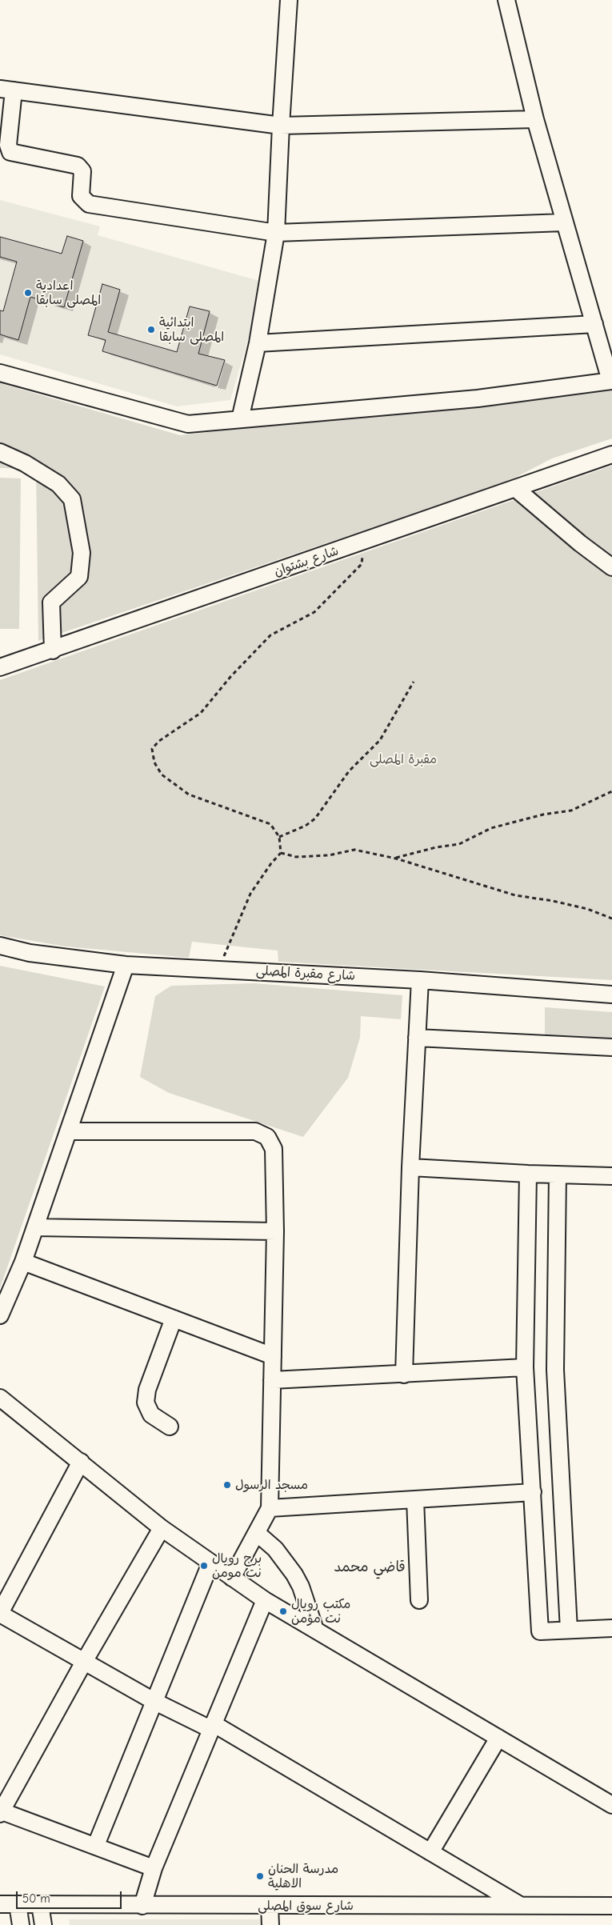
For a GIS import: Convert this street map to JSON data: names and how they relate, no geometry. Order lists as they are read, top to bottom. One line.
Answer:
{"streets":{"street":["شارع بشتوان","شارع مقبرة المصلى","شارع سوق المصلى"]},"districts":["قاضي محمد"],"parks":["مقبرة المصلى"],"places":["اعدادية المصلى سابقا","ابتدائية المصلى سابقا","مسجد الرسول","برج رويال نت مومن","مكتب رويال نت مؤمن","مدرسة الحنان الاهلية"],"scale_bar":"50 m"}
